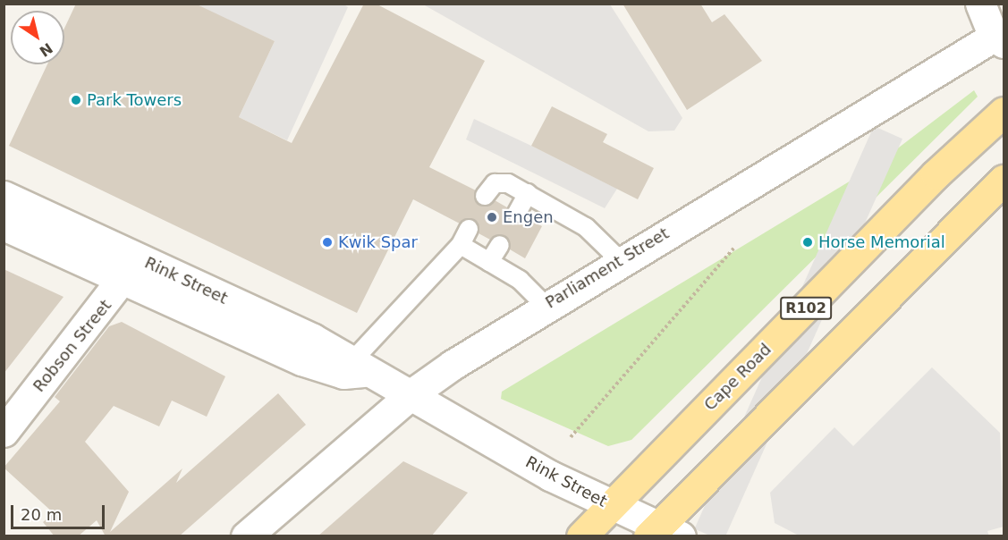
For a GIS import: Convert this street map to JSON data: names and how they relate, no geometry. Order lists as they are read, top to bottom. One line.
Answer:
{"streets":{"main road":["R102","Cape Road"],"street":["Parliament Street","Rink Street","Robson Street"]},"crossings":[["Parliament Street","Rink Street"],["Rink Street","R102"],["Rink Street","Robson Street"],["Rink Street","Cape Road"],["R102","Cape Road"]],"places":["Park Towers","Engen","Kwik Spar","Horse Memorial"],"scale_bar":"20 m","north":"bottom right"}
